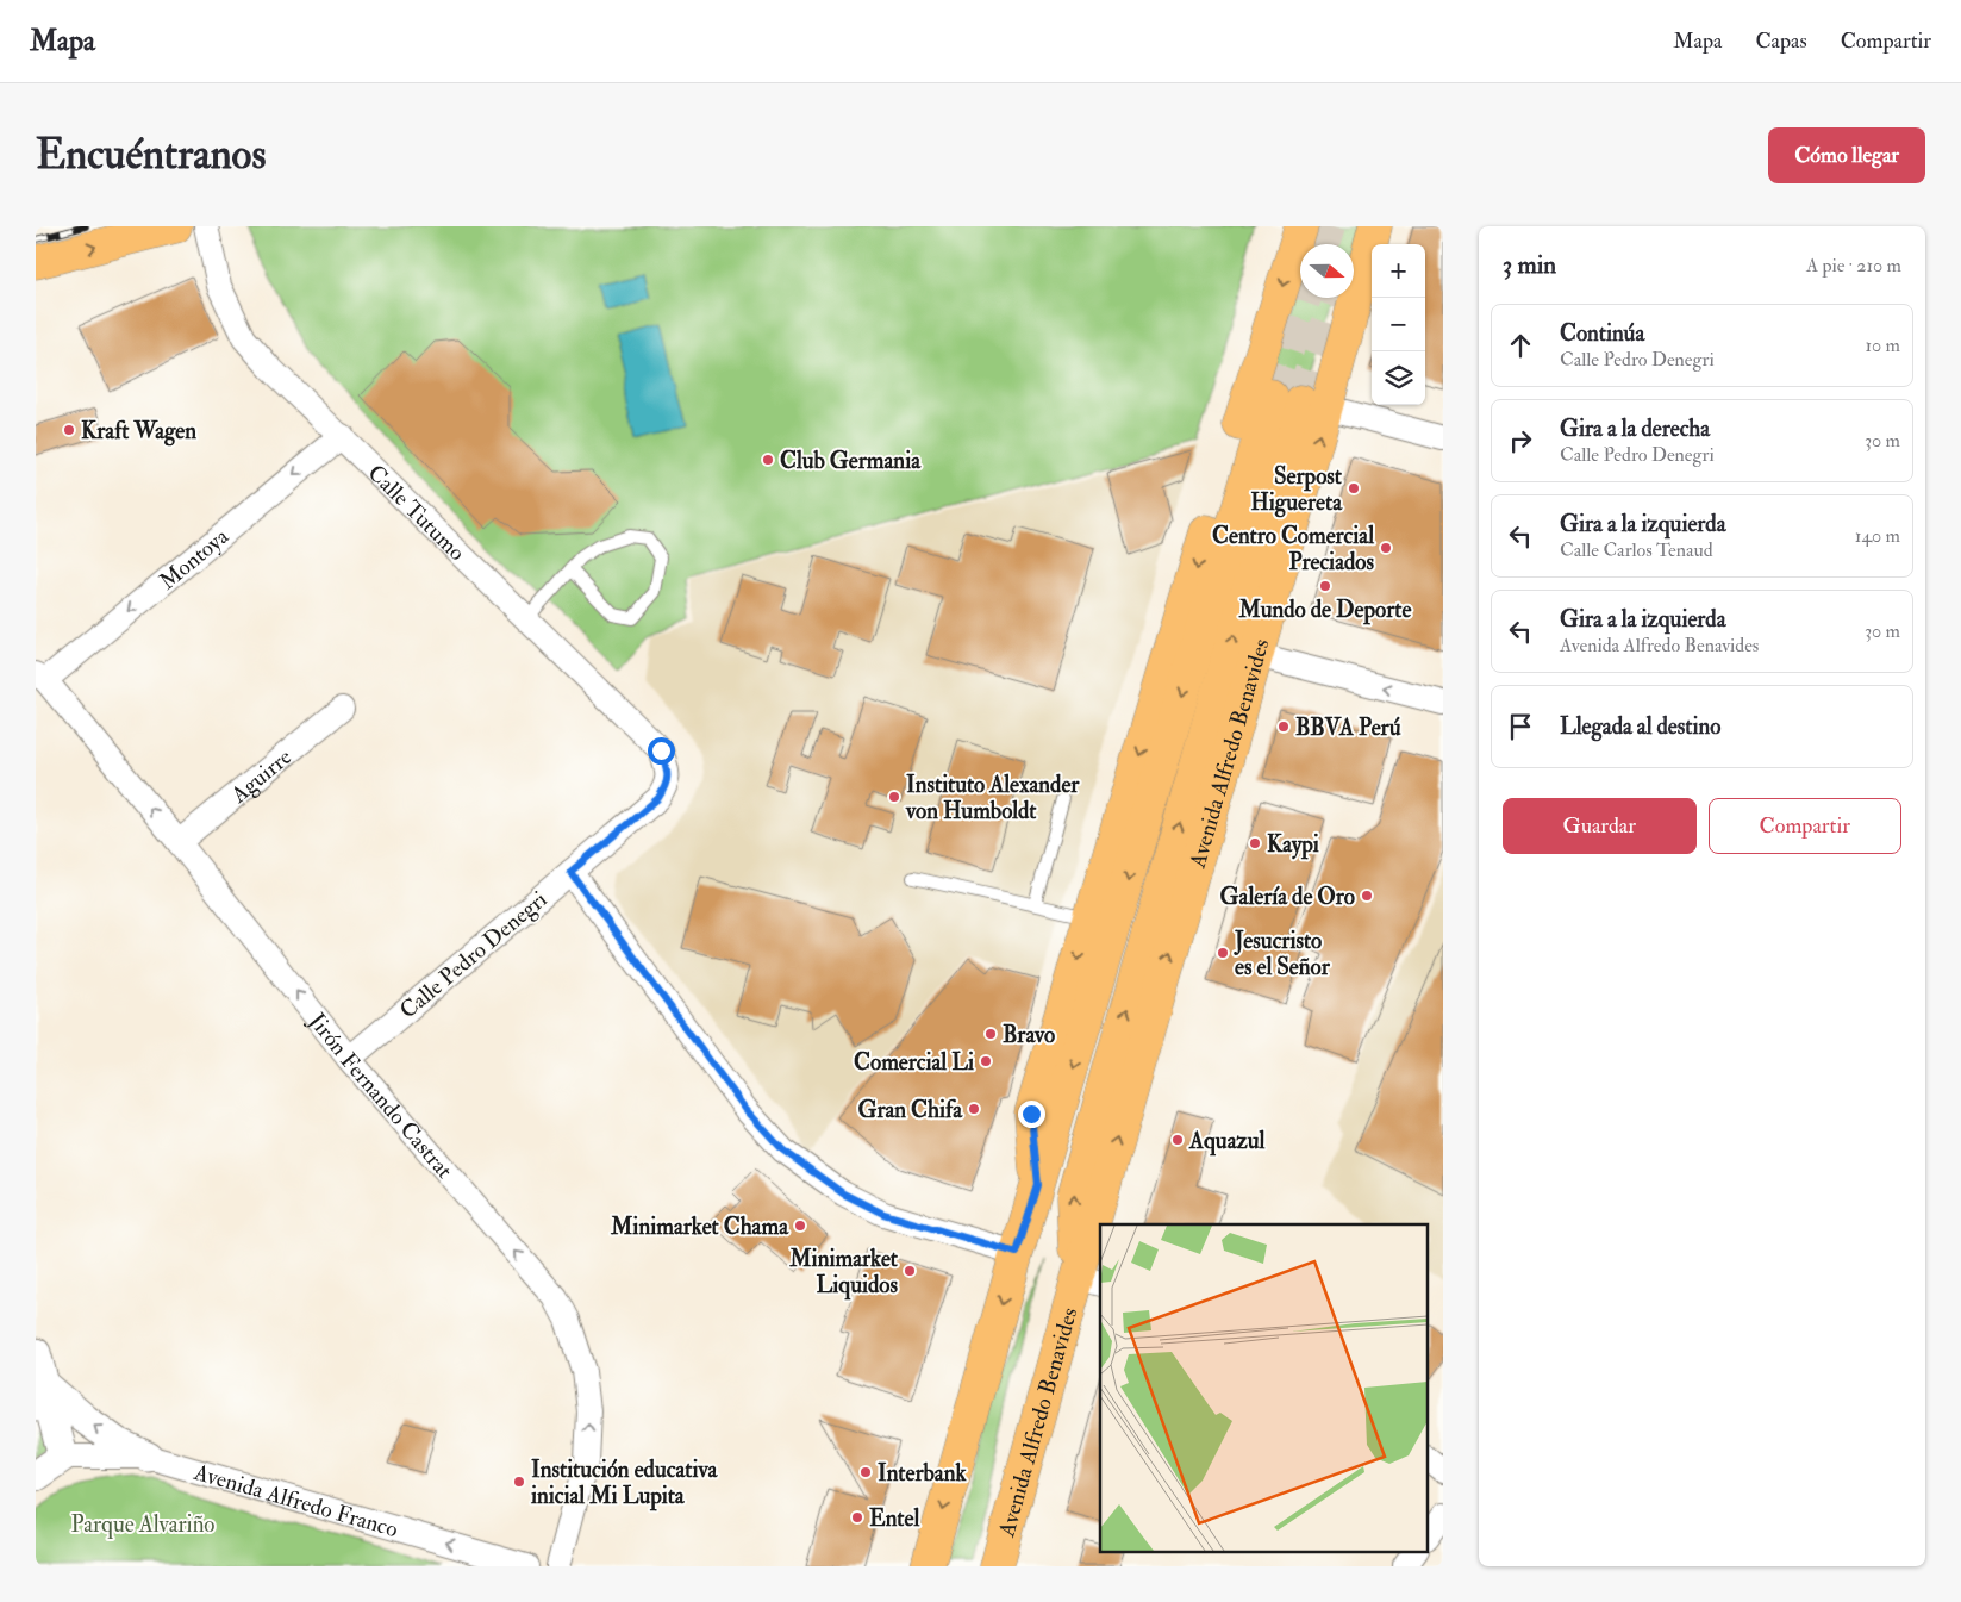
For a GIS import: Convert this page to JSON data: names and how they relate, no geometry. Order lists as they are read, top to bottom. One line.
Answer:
{"streets":{"main road":["Avenida Alfredo Benavides"],"street":["Calle Tutumo","Montoya","Aguirre","Calle Pedro Denegri","Jirón Fernando Castrat","Avenida Alfredo Franco"]},"crossings":[["Calle Tutumo","Montoya"],["Calle Tutumo","Calle Pedro Denegri"],["Montoya","Jirón Fernando Castrat"],["Aguirre","Jirón Fernando Castrat"],["Calle Pedro Denegri","Jirón Fernando Castrat"]],"one_way":["Montoya","Jirón Fernando Castrat","Avenida Alfredo Franco"],"parks":["Parque Alvariño"],"places":["Kraft Wagen","Club Germania","Serpost Higuereta","Centro Comercial Preciados","Mundo de Deporte","BBVA Perú","Instituto Alexander von Humboldt","Kaypi","Galería de Oro","Jesucristo es el Señor","Bravo","Comercial Li","Gran Chifa","Aquazul","Minimarket Chama","Minimarket Liquidos","Interbank","Institución educativa inicial Mi Lupita","Entel"],"north":"right","page":{"header":"Mapa","nav":["Mapa","Capas","Compartir"],"buttons":["Cómo llegar",["Guardar","Compartir"]],"title":"Encuéntranos","heading":["3 min","A pie · 210 m"],"map_buttons":["+","−"],"list":[["Continúa","Calle Pedro Denegri","10 m"],["Gira a la derecha","Calle Pedro Denegri","30 m"],["Gira a la izquierda","Calle Carlos Tenaud","140 m"],["Gira a la izquierda","Avenida Alfredo Benavides","30 m"],"Llegada al destino"]}}
